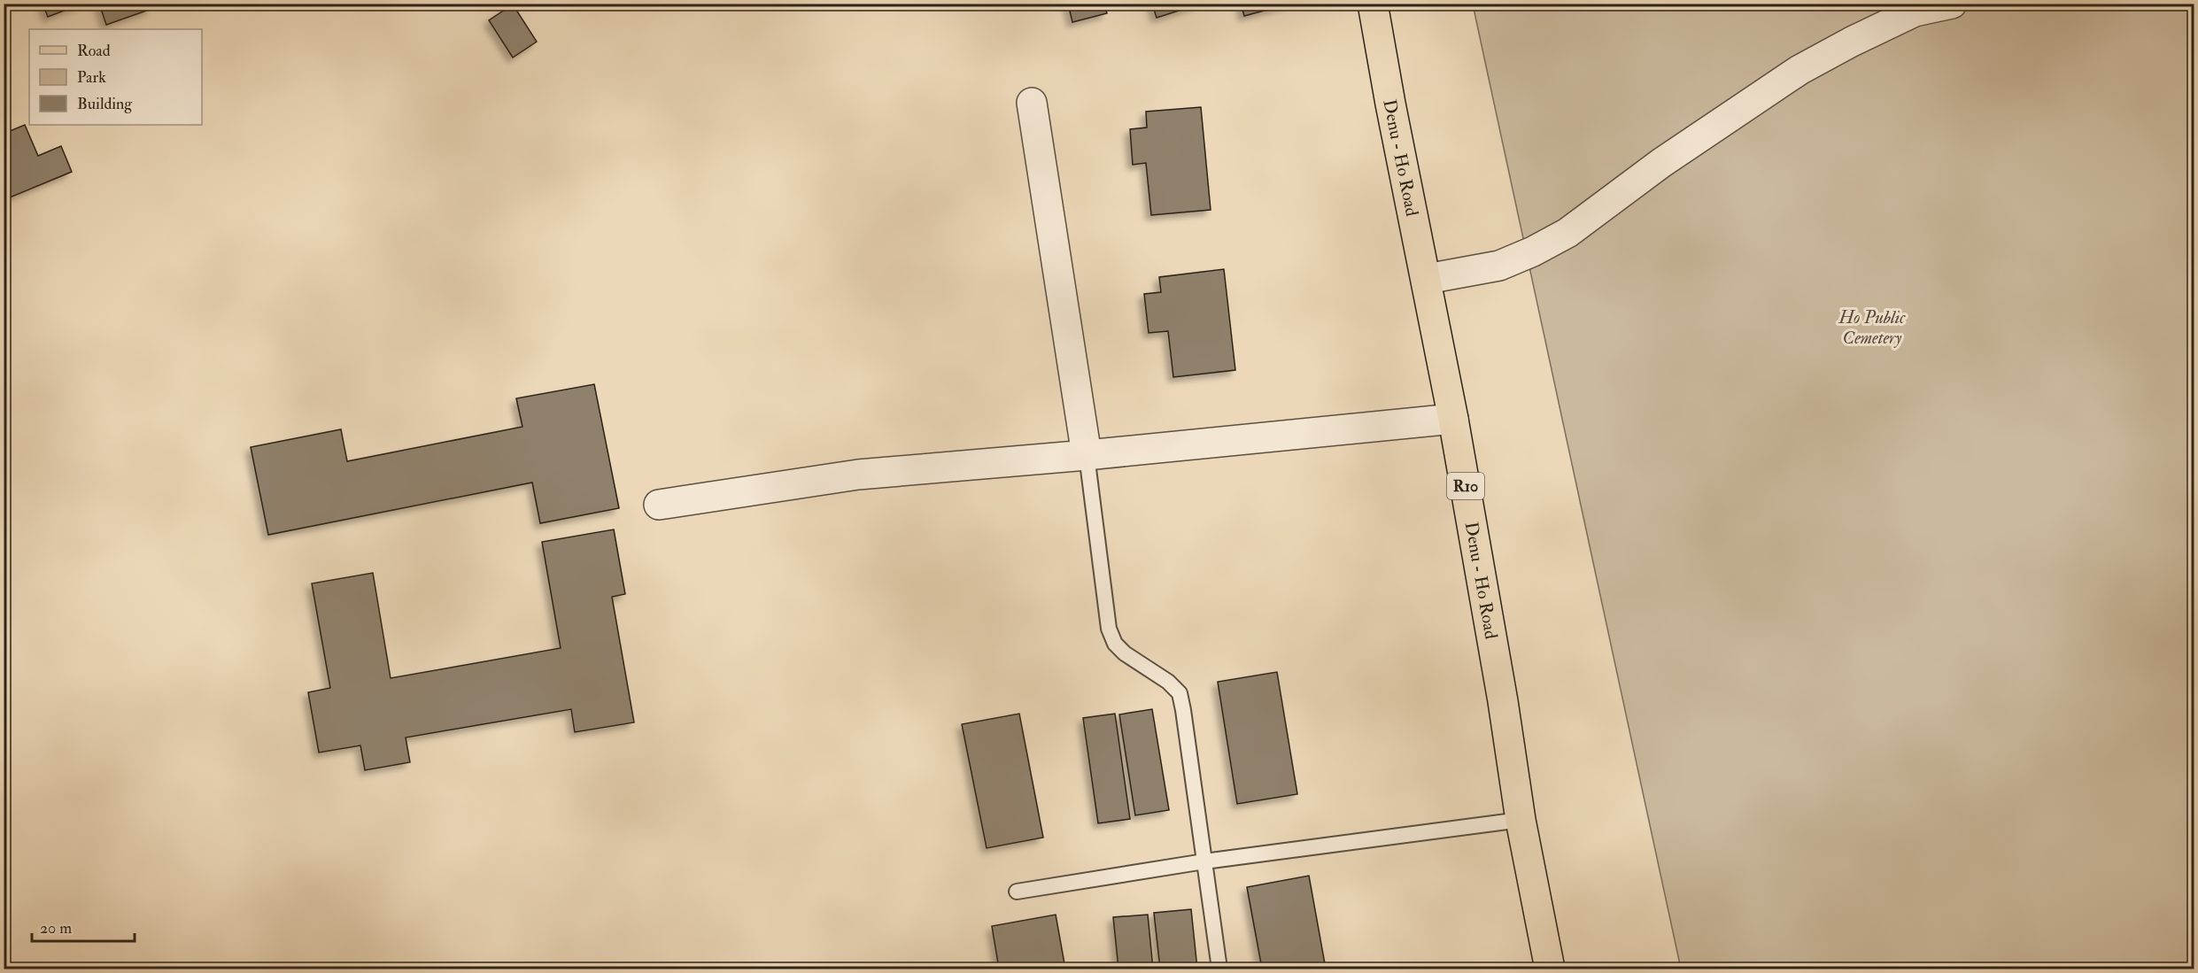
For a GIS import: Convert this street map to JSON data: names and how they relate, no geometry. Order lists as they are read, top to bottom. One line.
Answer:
{"streets":{"main road":["Denu - Ho Road","R10"]},"parks":["Ho Public Cemetery"],"legend":["Road","Park","Building"],"scale_bar":"20 m"}
